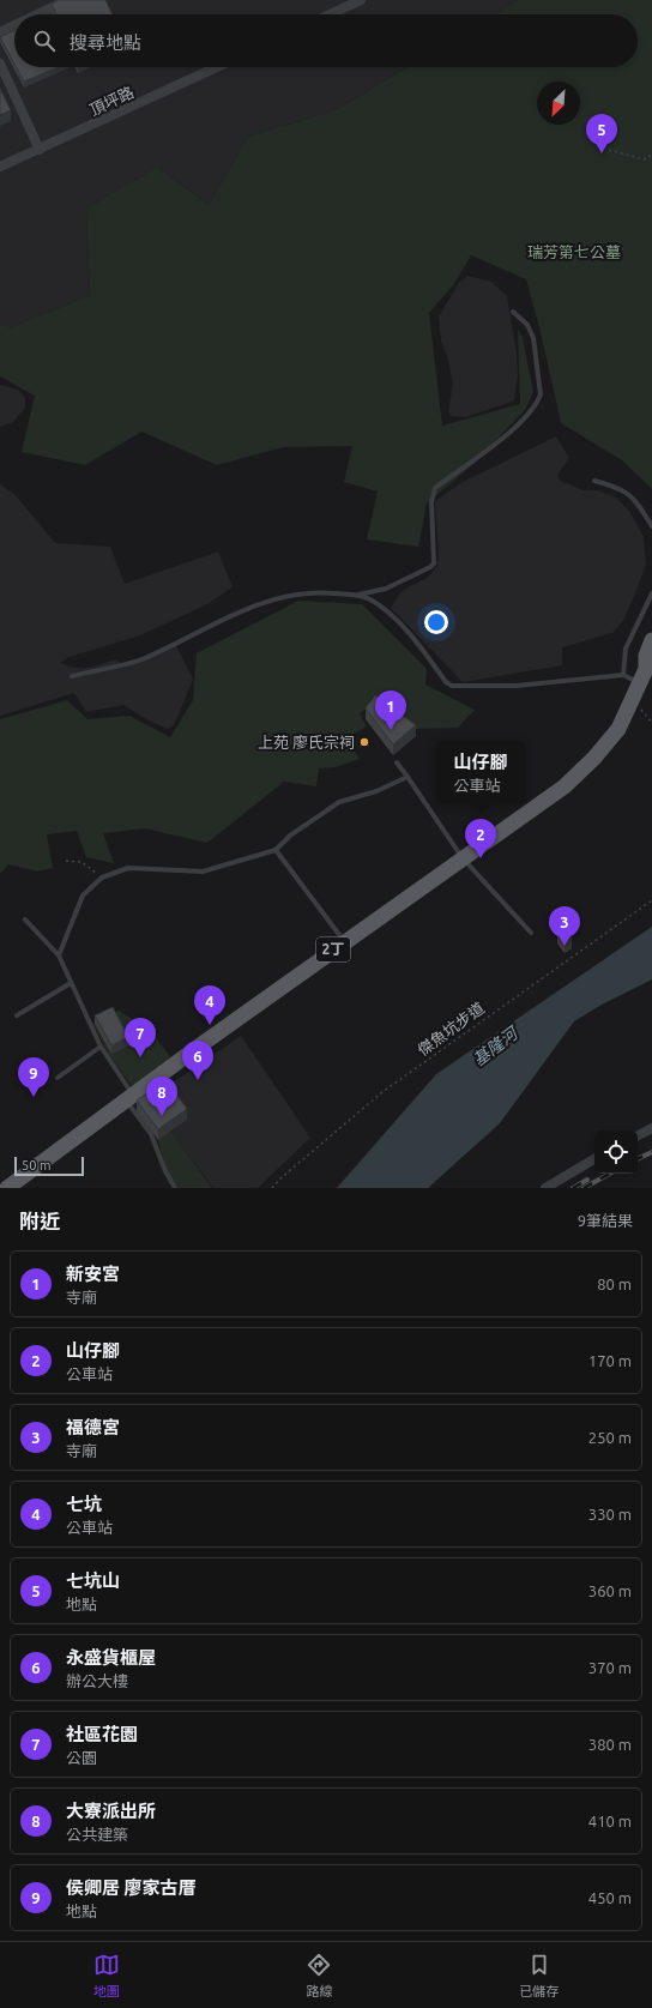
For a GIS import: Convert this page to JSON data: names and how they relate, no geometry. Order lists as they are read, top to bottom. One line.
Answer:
{"streets":{"main road":["2丁"],"street":["頂坪路"],"path":["傑魚坑步道"]},"water":["基隆河"],"parks":["瑞芳第七公墓"],"places":["上苑 廖氏宗祠"],"scale_bar":"50 m","north":"bottom left","page":{"search":"搜尋地點","pins":["5","1","2","3","4","7","6","9","8"],"popup":["山仔腳","公車站"],"scale":"50 m","heading":["附近","9筆結果"],"list":[{"mark":"1","name":"新安宮","note":"寺廟","value":"80 m"},{"mark":"2","name":"山仔腳","note":"公車站","value":"170 m"},{"mark":"3","name":"福德宮","note":"寺廟","value":"250 m"},{"mark":"4","name":"七坑","note":"公車站","value":"330 m"},{"mark":"5","name":"七坑山","note":"地點","value":"360 m"},{"mark":"6","name":"永盛貨櫃屋","note":"辦公大樓","value":"370 m"},{"mark":"7","name":"社區花園","note":"公園","value":"380 m"},{"mark":"8","name":"大寮派出所","note":"公共建築","value":"410 m"},{"mark":"9","name":"侯卿居 廖家古厝","note":"地點","value":"450 m"}],"nav":["地圖","路線","已儲存"]}}
